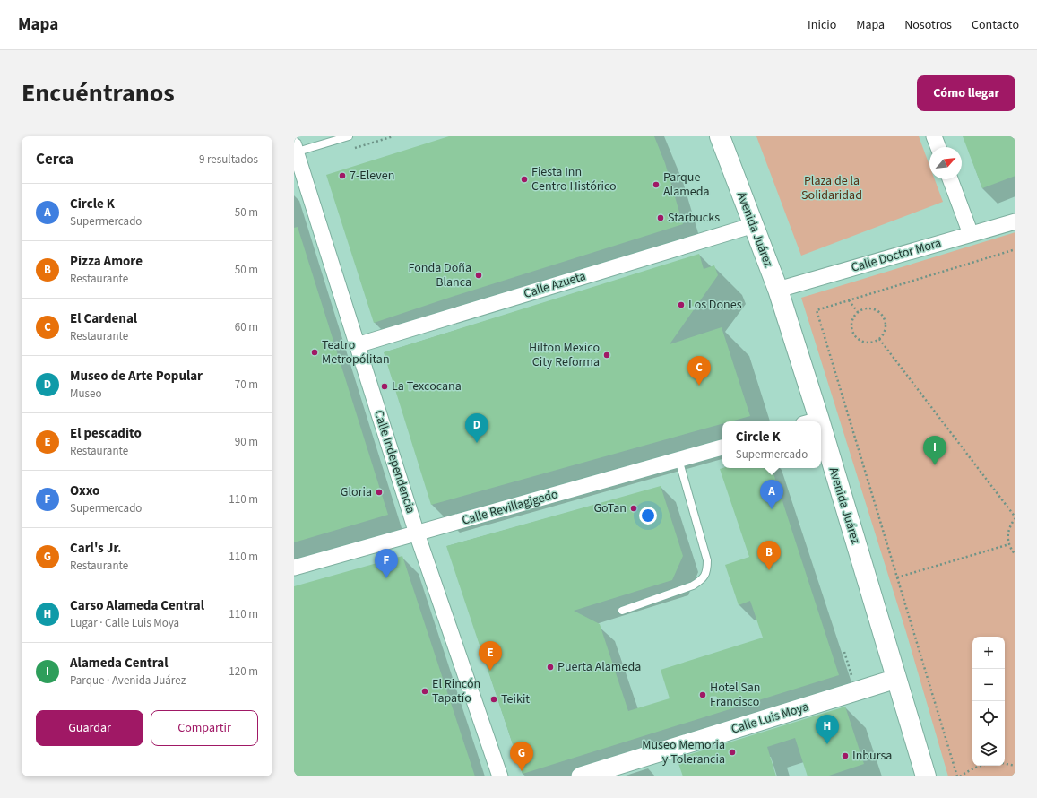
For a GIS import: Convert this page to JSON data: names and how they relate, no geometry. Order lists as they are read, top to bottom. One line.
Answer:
{"streets":{"main road":["Avenida Juárez"],"street":["Calle Doctor Mora","Calle Azueta","Calle Independencia","Calle Revillagigedo","Calle Luis Moya"]},"crossings":[["Avenida Juárez","Calle Doctor Mora"],["Avenida Juárez","Calle Azueta"],["Avenida Juárez","Calle Luis Moya"],["Calle Azueta","Calle Independencia"],["Calle Independencia","Calle Revillagigedo"]],"parks":["Plaza de la Solidaridad"],"places":["7-Eleven","Fiesta Inn Centro Histórico","Parque Alameda","Starbucks","Fonda Doña Blanca","Los Dones","Teatro Metropólitan","Hilton Mexico City Reforma","La Texcocana","Gloria","GoTan","Puerta Alameda","El Rincón Tapatío","Hotel San Francisco","Teikit","Museo Memoria y Tolerancia","Inbursa"],"north":"top right","page":{"header":"Mapa","nav":["Inicio","Mapa","Nosotros","Contacto"],"title":"Encuéntranos","buttons":["Cómo llegar",["Guardar","Compartir"]],"heading":["Cerca","9 resultados"],"list":[{"mark":"A","name":"Circle K","note":"Supermercado","value":"50 m"},{"mark":"B","name":"Pizza Amore","note":"Restaurante","value":"50 m"},{"mark":"C","name":"El Cardenal","note":"Restaurante","value":"60 m"},{"mark":"D","name":"Museo de Arte Popular","note":"Museo","value":"70 m"},{"mark":"E","name":"El pescadito","note":"Restaurante","value":"90 m"},{"mark":"F","name":"Oxxo","note":"Supermercado","value":"110 m"},{"mark":"G","name":"Carl's Jr.","note":"Restaurante","value":"110 m"},{"mark":"H","name":"Carso Alameda Central","note":"Lugar · Calle Luis Moya","value":"110 m"},{"mark":"I","name":"Alameda Central","note":"Parque · Avenida Juárez","value":"120 m"}],"pins":["C","D","I","A","B","F","E","H","G"],"popup":["Circle K","Supermercado"],"map_buttons":["+","−"]}}
